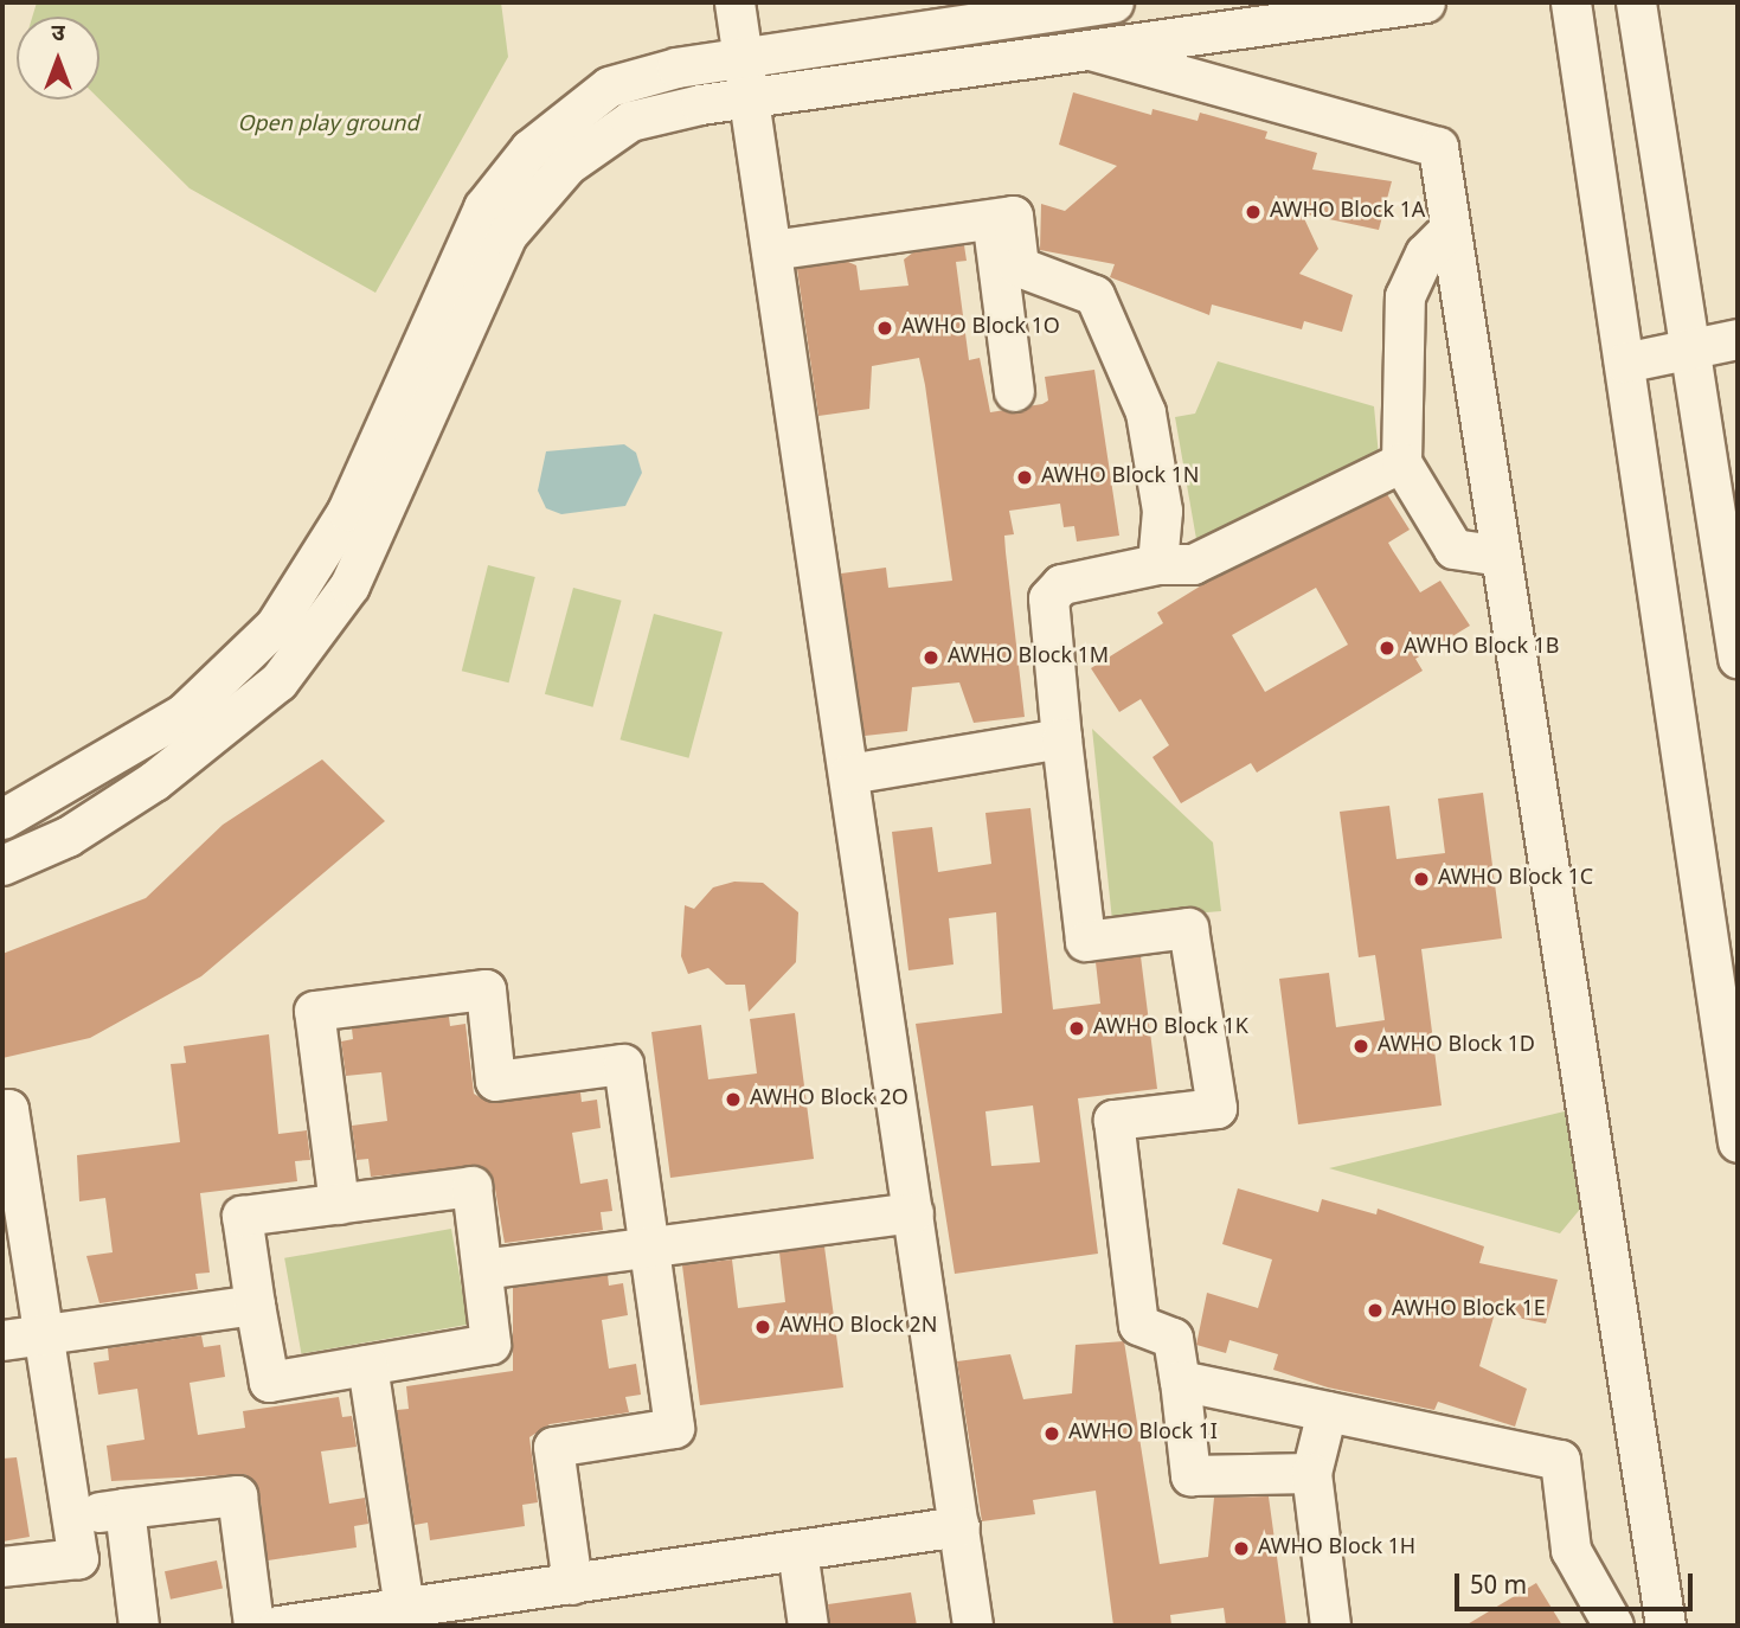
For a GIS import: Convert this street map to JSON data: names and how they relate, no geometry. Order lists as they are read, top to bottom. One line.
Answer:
{"parks":["Open play ground"],"places":["AWHO Block 1A","AWHO Block 1O","AWHO Block 1N","AWHO Block 1B","AWHO Block 1M","AWHO Block 1C","AWHO Block 1K","AWHO Block 1D","AWHO Block 2O","AWHO Block 1E","AWHO Block 2N","AWHO Block 1I","AWHO Block 1H"],"scale_bar":"50 m","north":"top"}
